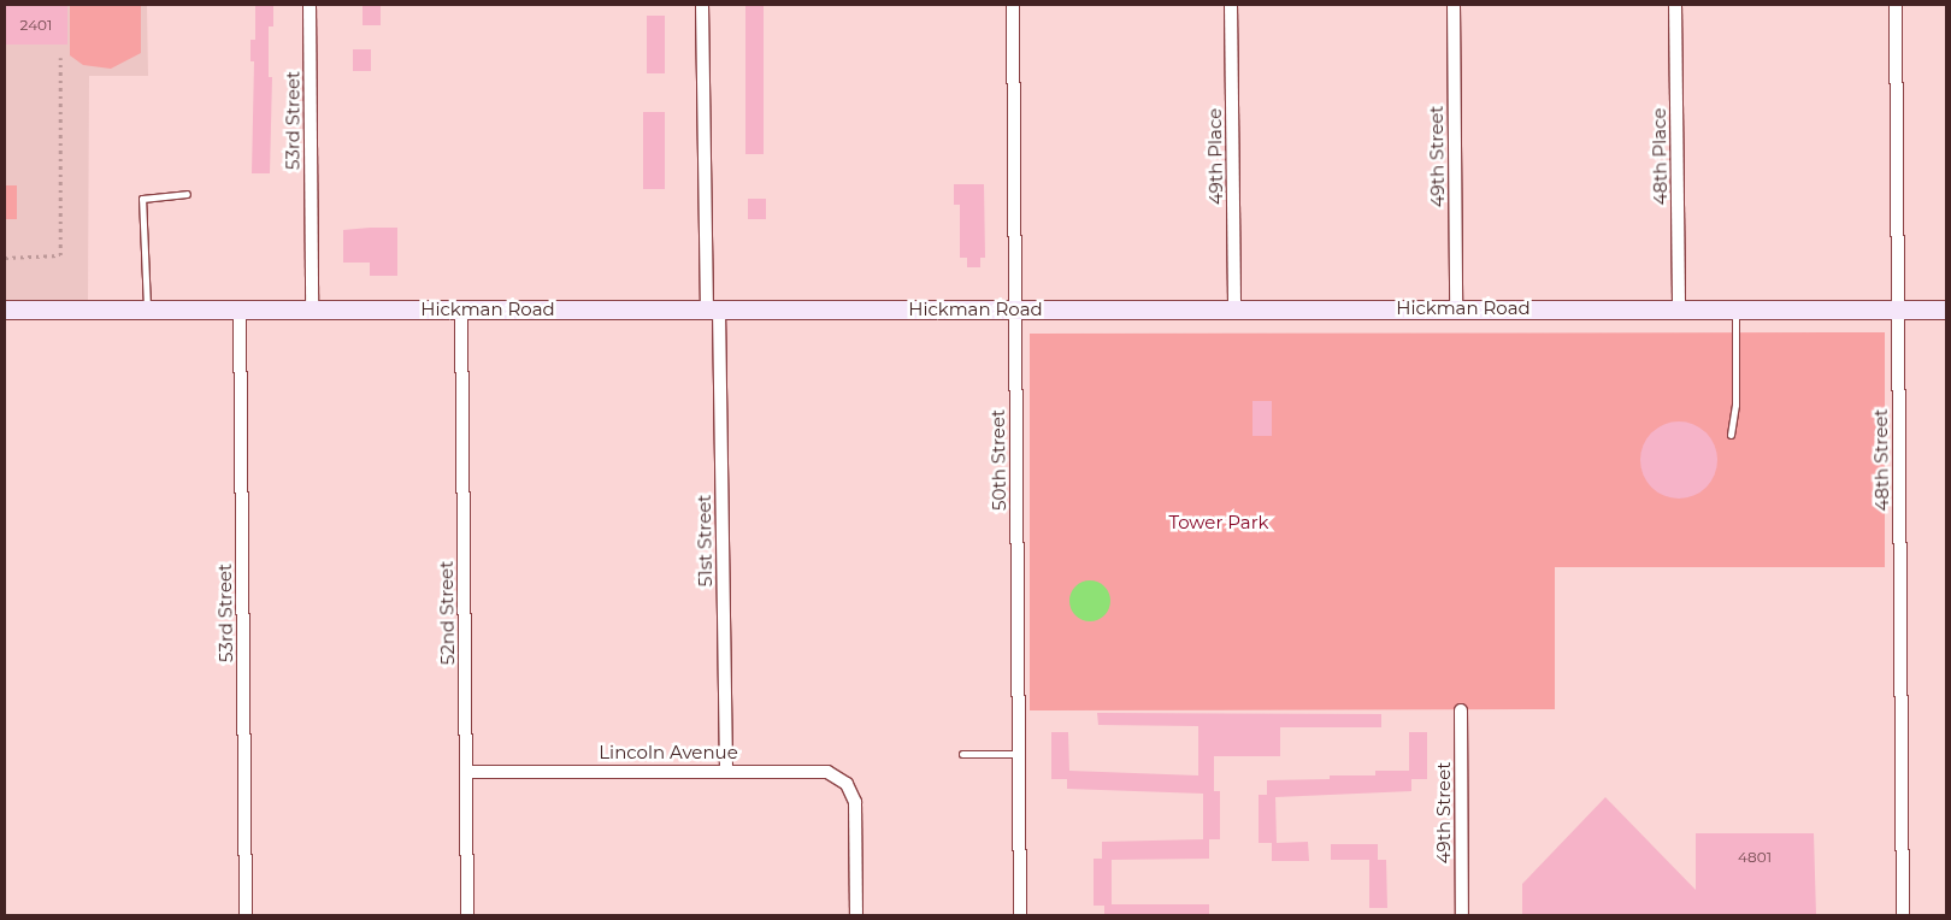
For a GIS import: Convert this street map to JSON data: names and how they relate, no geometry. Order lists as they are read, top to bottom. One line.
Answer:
{"streets":{"main road":["Hickman Road"],"street":["53rd Street","49th Place","49th Street","48th Place","50th Street","48th Street","51st Street","52nd Street","Lincoln Avenue"]},"crossings":[["53rd Street","Hickman Road"],["49th Place","Hickman Road"],["49th Street","Hickman Road"],["48th Place","Hickman Road"],["Hickman Road","50th Street"],["Hickman Road","48th Street"],["Hickman Road","51st Street"],["Hickman Road","52nd Street"],["51st Street","Lincoln Avenue"],["52nd Street","Lincoln Avenue"]],"parks":["Tower Park"],"house_numbers":["2401","4801"]}
